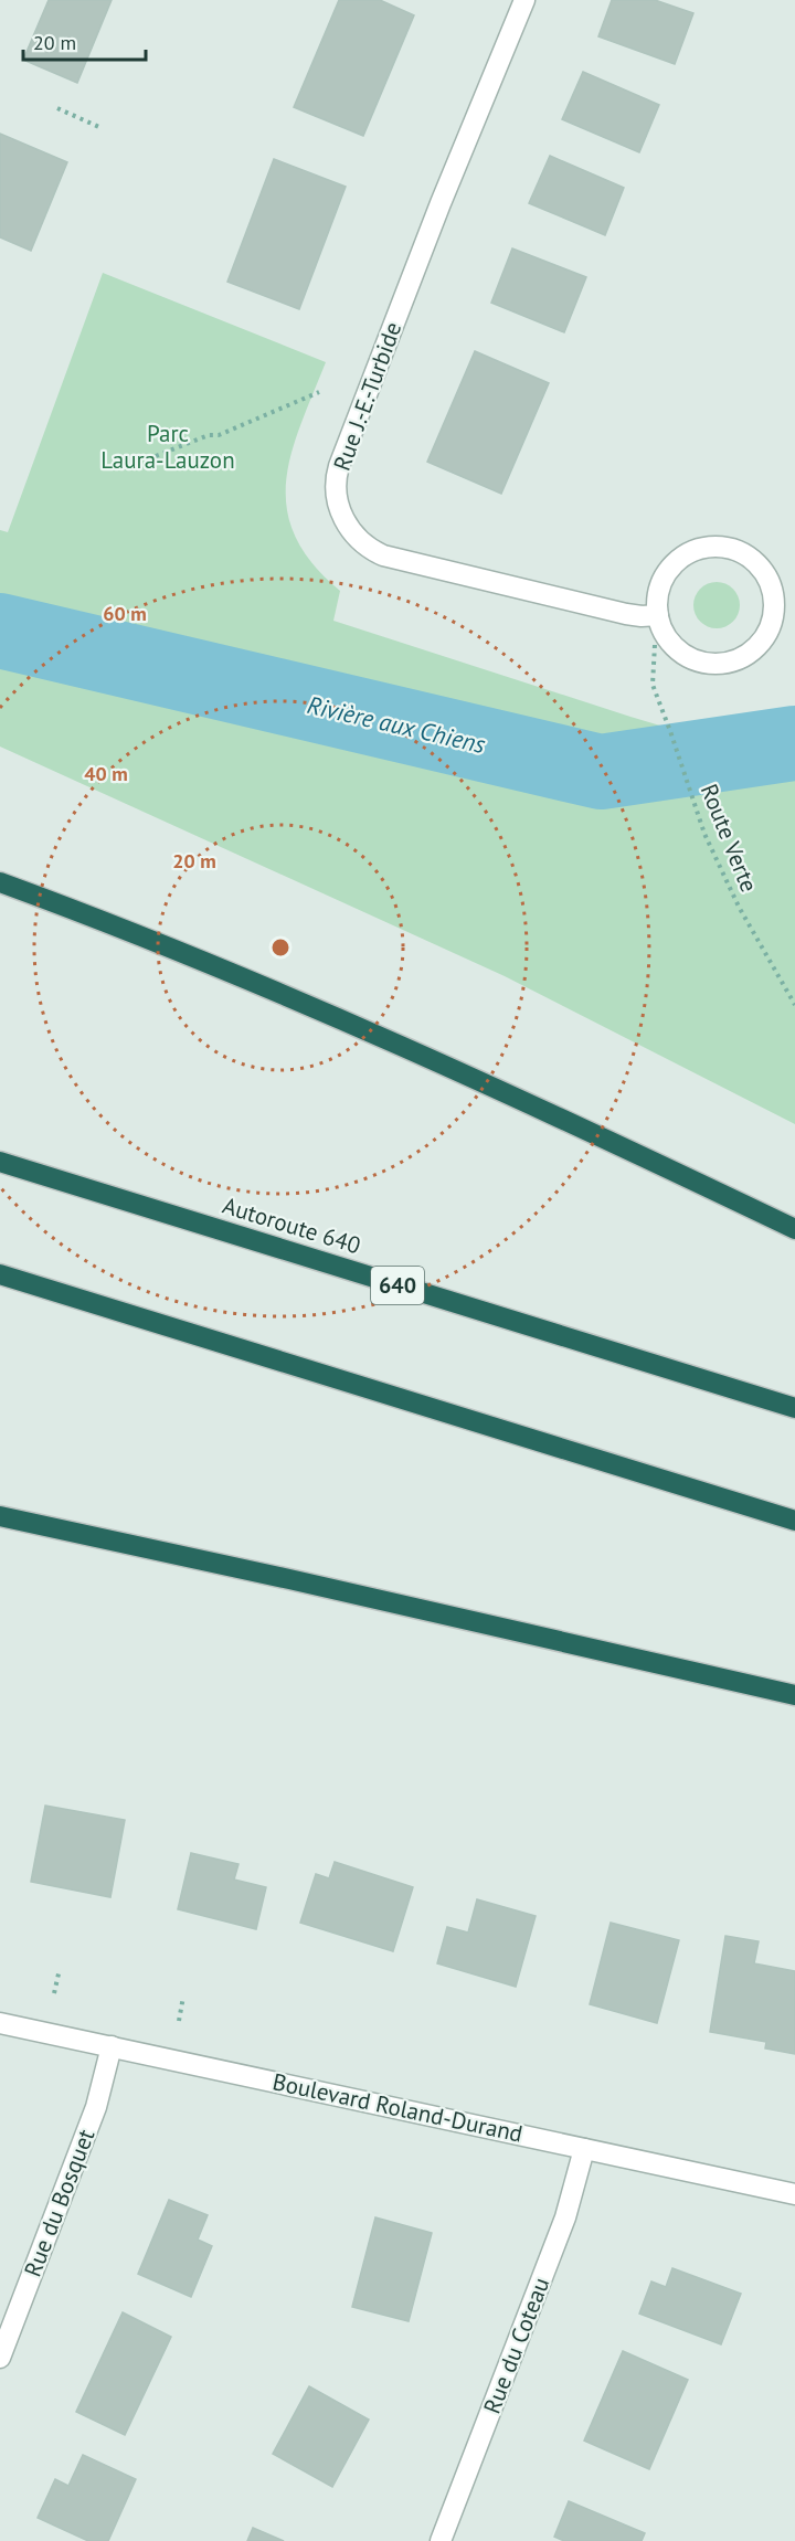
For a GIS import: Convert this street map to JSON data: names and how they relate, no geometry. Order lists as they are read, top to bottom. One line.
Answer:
{"streets":{"highway":["Autoroute 640","640"],"street":["Rue J.-E.-Turbide","Boulevard Roland-Durand","Rue du Bosquet","Rue du Coteau"],"path":["Route Verte"]},"crossings":[["Boulevard Roland-Durand","Rue du Bosquet"],["Boulevard Roland-Durand","Rue du Coteau"]],"water":["Rivière aux Chiens"],"parks":["Parc Laura-Lauzon"],"scale_bar":"20 m","rings":["60 m","40 m","20 m"]}
